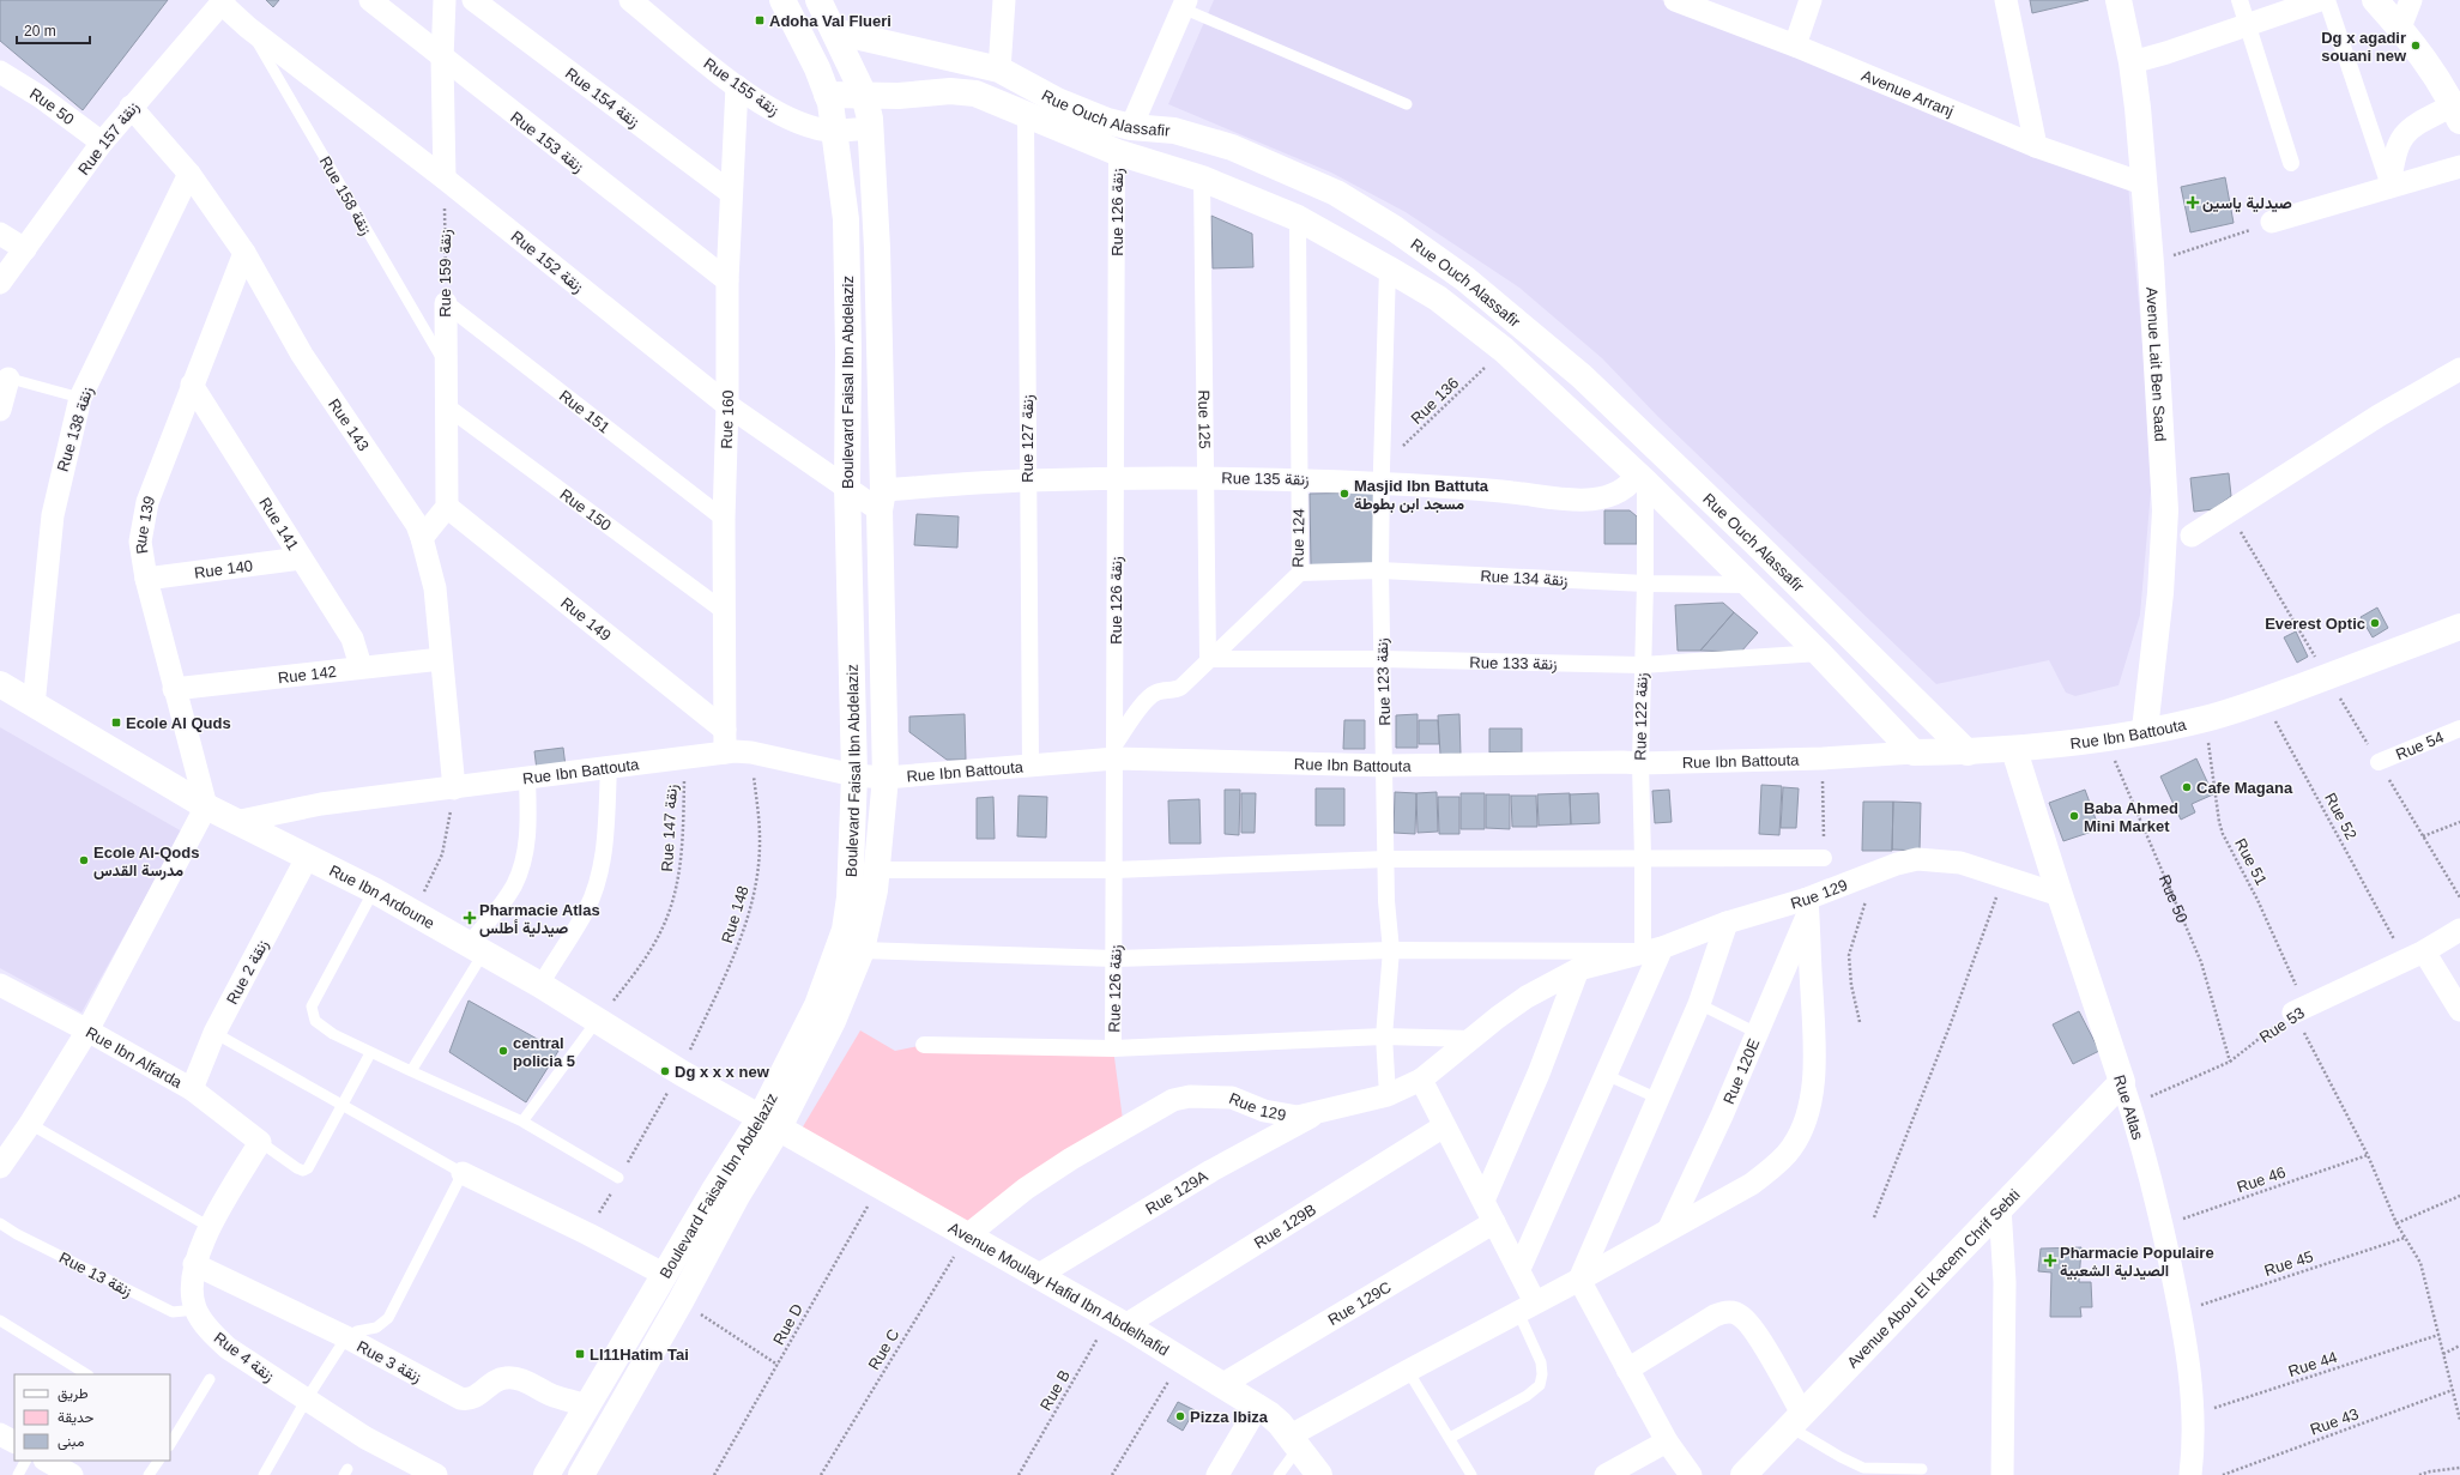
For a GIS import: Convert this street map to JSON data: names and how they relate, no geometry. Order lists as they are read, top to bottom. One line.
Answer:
{"streets":{"street":["Rue 155 زنقة","Avenue Arranj","Rue 154 زنقة","Rue 50","Rue Ouch Alassafir","Rue 157 زنقة","Rue 153 زنقة","Rue 126 زنقة","Rue 152 زنقة","Rue 159 زنقة","Avenue Lait Ben Saad","Boulevard Faisal Ibn Abdelaziz","Rue 151","Rue 160","Rue 125","Rue 143","Rue 138 زنقة","Rue 127 زنقة","Rue 135 زنقة","Rue 150","Rue 141","Rue 139","Rue 124","Rue 140","Rue 134 زنقة","Rue 149","Rue 133 زنقة","Rue 142","Rue 123 زنقة","Rue 122 زنقة","Rue Ibn Battouta","Rue 54","Rue 129","Rue Ibn Ardoune","Rue 2 زنقة","Rue 53","Rue Ibn Alfarda","Rue 120E","Rue Atlas","Rue 129A","Rue 129B","Avenue Abou El Kacem Chrif Sebti","Avenue Moulay Hafid Ibn Abdelhafid","Rue 129C","Rue 4 زنقة","Rue 3 زنقة"],"lane":["Rue 158 زنقة","Rue 13 زنقة"],"path":["Rue 136","Rue 52","Rue 147 زنقة","Rue 51","Rue 148","Rue 46","Rue 45","Rue D","Rue C","Rue 44","Rue B","Rue 43"]},"crossings":[["Rue 155 زنقة","Boulevard Faisal Ibn Abdelaziz"],["Rue 155 زنقة","Rue 160"],["Avenue Arranj","Avenue Lait Ben Saad"],["Rue 154 زنقة","Rue 160"],["Rue 50","Rue 157 زنقة"],["Rue 50","Rue Ibn Battouta"],["Rue 50","Rue 53"],["Rue Ouch Alassafir","Rue 126 زنقة"],["Rue Ouch Alassafir","Boulevard Faisal Ibn Abdelaziz"],["Rue Ouch Alassafir","Rue 136"],["Rue Ouch Alassafir","Rue 125"],["Rue Ouch Alassafir","Rue 127 زنقة"],["Rue Ouch Alassafir","Rue 135 زنقة"],["Rue Ouch Alassafir","Rue 124"],["Rue Ouch Alassafir","Rue 134 زنقة"],["Rue Ouch Alassafir","Rue 133 زنقة"],["Rue Ouch Alassafir","Rue 123 زنقة"],["Rue Ouch Alassafir","Rue 122 زنقة"],["Rue Ouch Alassafir","Rue Ibn Battouta"],["Rue 157 زنقة","Rue 152 زنقة"],["Rue 157 زنقة","Rue 143"],["Rue 153 زنقة","Rue 160"],["Rue 158 زنقة","Rue 152 زنقة"],["Rue 158 زنقة","Rue 159 زنقة"],["Rue 126 زنقة","Rue 135 زنقة"],["Rue 126 زنقة","Rue 124"],["Rue 126 زنقة","Rue Ibn Battouta"],["Rue 152 زنقة","Rue 159 زنقة"],["Rue 152 زنقة","Boulevard Faisal Ibn Abdelaziz"],["Rue 152 زنقة","Rue 160"],["Rue 152 زنقة","Rue 135 زنقة"],["Rue 159 زنقة","Rue 151"],["Rue 159 زنقة","Rue 150"],["Rue 159 زنقة","Rue 149"],["Avenue Lait Ben Saad","Rue Ibn Battouta"],["Boulevard Faisal Ibn Abdelaziz","Rue 135 زنقة"],["Boulevard Faisal Ibn Abdelaziz","Rue Ibn Battouta"],["Boulevard Faisal Ibn Abdelaziz","Rue Ibn Ardoune"],["Boulevard Faisal Ibn Abdelaziz","Avenue Moulay Hafid Ibn Abdelhafid"],["Boulevard Faisal Ibn Abdelaziz","Rue 3 زنقة"],["Rue 136","Rue 135 زنقة"],["Rue 136","Rue 123 زنقة"],["Rue 151","Rue 160"],["Rue 160","Rue 150"],["Rue 160","Rue 149"],["Rue 160","Rue Ibn Battouta"],["Rue 125","Rue 135 زنقة"],["Rue 125","Rue 124"],["Rue 125","Rue 133 زنقة"],["Rue 143","Rue 138 زنقة"],["Rue 143","Rue 139"],["Rue 143","Rue 142"],["Rue 143","Rue Ibn Battouta"],["Rue 138 زنقة","Rue Ibn Ardoune"],["Rue 127 زنقة","Rue 135 زنقة"],["Rue 127 زنقة","Rue Ibn Battouta"],["Rue 135 زنقة","Rue 124"],["Rue 135 زنقة","Rue 123 زنقة"],["Rue 135 زنقة","Rue 122 زنقة"],["Rue 141","Rue 139"],["Rue 141","Rue 140"],["Rue 141","Rue 142"],["Rue 139","Rue 140"],["Rue 139","Rue 142"],["Rue 139","Rue Ibn Ardoune"],["Rue 124","Rue 134 زنقة"],["Rue 124","Rue 133 زنقة"],["Rue 124","Rue Ibn Battouta"],["Rue 134 زنقة","Rue 123 زنقة"],["Rue 134 زنقة","Rue 122 زنقة"],["Rue 133 زنقة","Rue 123 زنقة"],["Rue 133 زنقة","Rue 122 زنقة"],["Rue 123 زنقة","Rue Ibn Battouta"],["Rue 123 زنقة","Rue 129"],["Rue 122 زنقة","Rue Ibn Battouta"],["Rue 122 زنقة","Rue 129"],["Rue Ibn Battouta","Rue 52"],["Rue Ibn Battouta","Rue 147 زنقة"],["Rue Ibn Battouta","Rue 51"],["Rue Ibn Battouta","Rue Ibn Ardoune"],["Rue Ibn Battouta","Rue 148"],["Rue Ibn Battouta","Rue Atlas"],["Rue 147 زنقة","Rue Ibn Ardoune"],["Rue 51","Rue 53"],["Rue 51","Rue 46"],["Rue 51","Rue 45"],["Rue 51","Rue 44"],["Rue 51","Rue 43"],["Rue 129","Rue 120E"],["Rue 129","Rue Atlas"],["Rue 129","Rue 129A"],["Rue 129","Avenue Moulay Hafid Ibn Abdelhafid"],["Rue 129","Rue C"],["Rue Ibn Ardoune","Rue 148"],["Rue Ibn Ardoune","Rue 2 زنقة"],["Rue Ibn Ardoune","Avenue Moulay Hafid Ibn Abdelhafid"],["Rue 2 زنقة","Rue Ibn Alfarda"],["Rue 53","Rue Atlas"],["Rue 53","Avenue Abou El Kacem Chrif Sebti"],["Rue Ibn Alfarda","Rue 4 زنقة"],["Rue Atlas","Rue 46"],["Rue Atlas","Rue 45"],["Rue Atlas","Avenue Abou El Kacem Chrif Sebti"],["Rue Atlas","Rue 44"],["Rue 129A","Avenue Moulay Hafid Ibn Abdelhafid"],["Rue 129B","Avenue Moulay Hafid Ibn Abdelhafid"],["Rue 129B","Rue B"],["Rue 13 زنقة","Rue 4 زنقة"],["Avenue Moulay Hafid Ibn Abdelhafid","Rue 129C"],["Avenue Moulay Hafid Ibn Abdelhafid","Rue D"],["Avenue Moulay Hafid Ibn Abdelhafid","Rue C"],["Avenue Moulay Hafid Ibn Abdelhafid","Rue B"],["Rue 4 زنقة","Rue 3 زنقة"]],"places":{"transit":["Adoha Val Flueri","Ecole Al Quds","LI11Hatim Tai"],"other":["Dg x agadir souani new","Masjid Ibn Battuta مسجد ابن بطوطة","Everest Optic","Cafe Magana","Baba Ahmed Mini Market","Ecole Al-Qods مدرسة القدس","central policia 5","Dg x x x new","Pizza Ibiza"],"health":["صيدلية ياسين","Pharmacie Atlas صيدلية أطلس","Pharmacie Populaire الصيدلية الشعبية"]},"legend":["طريق","حديقة","مبنى"],"scale_bar":"20 m"}
